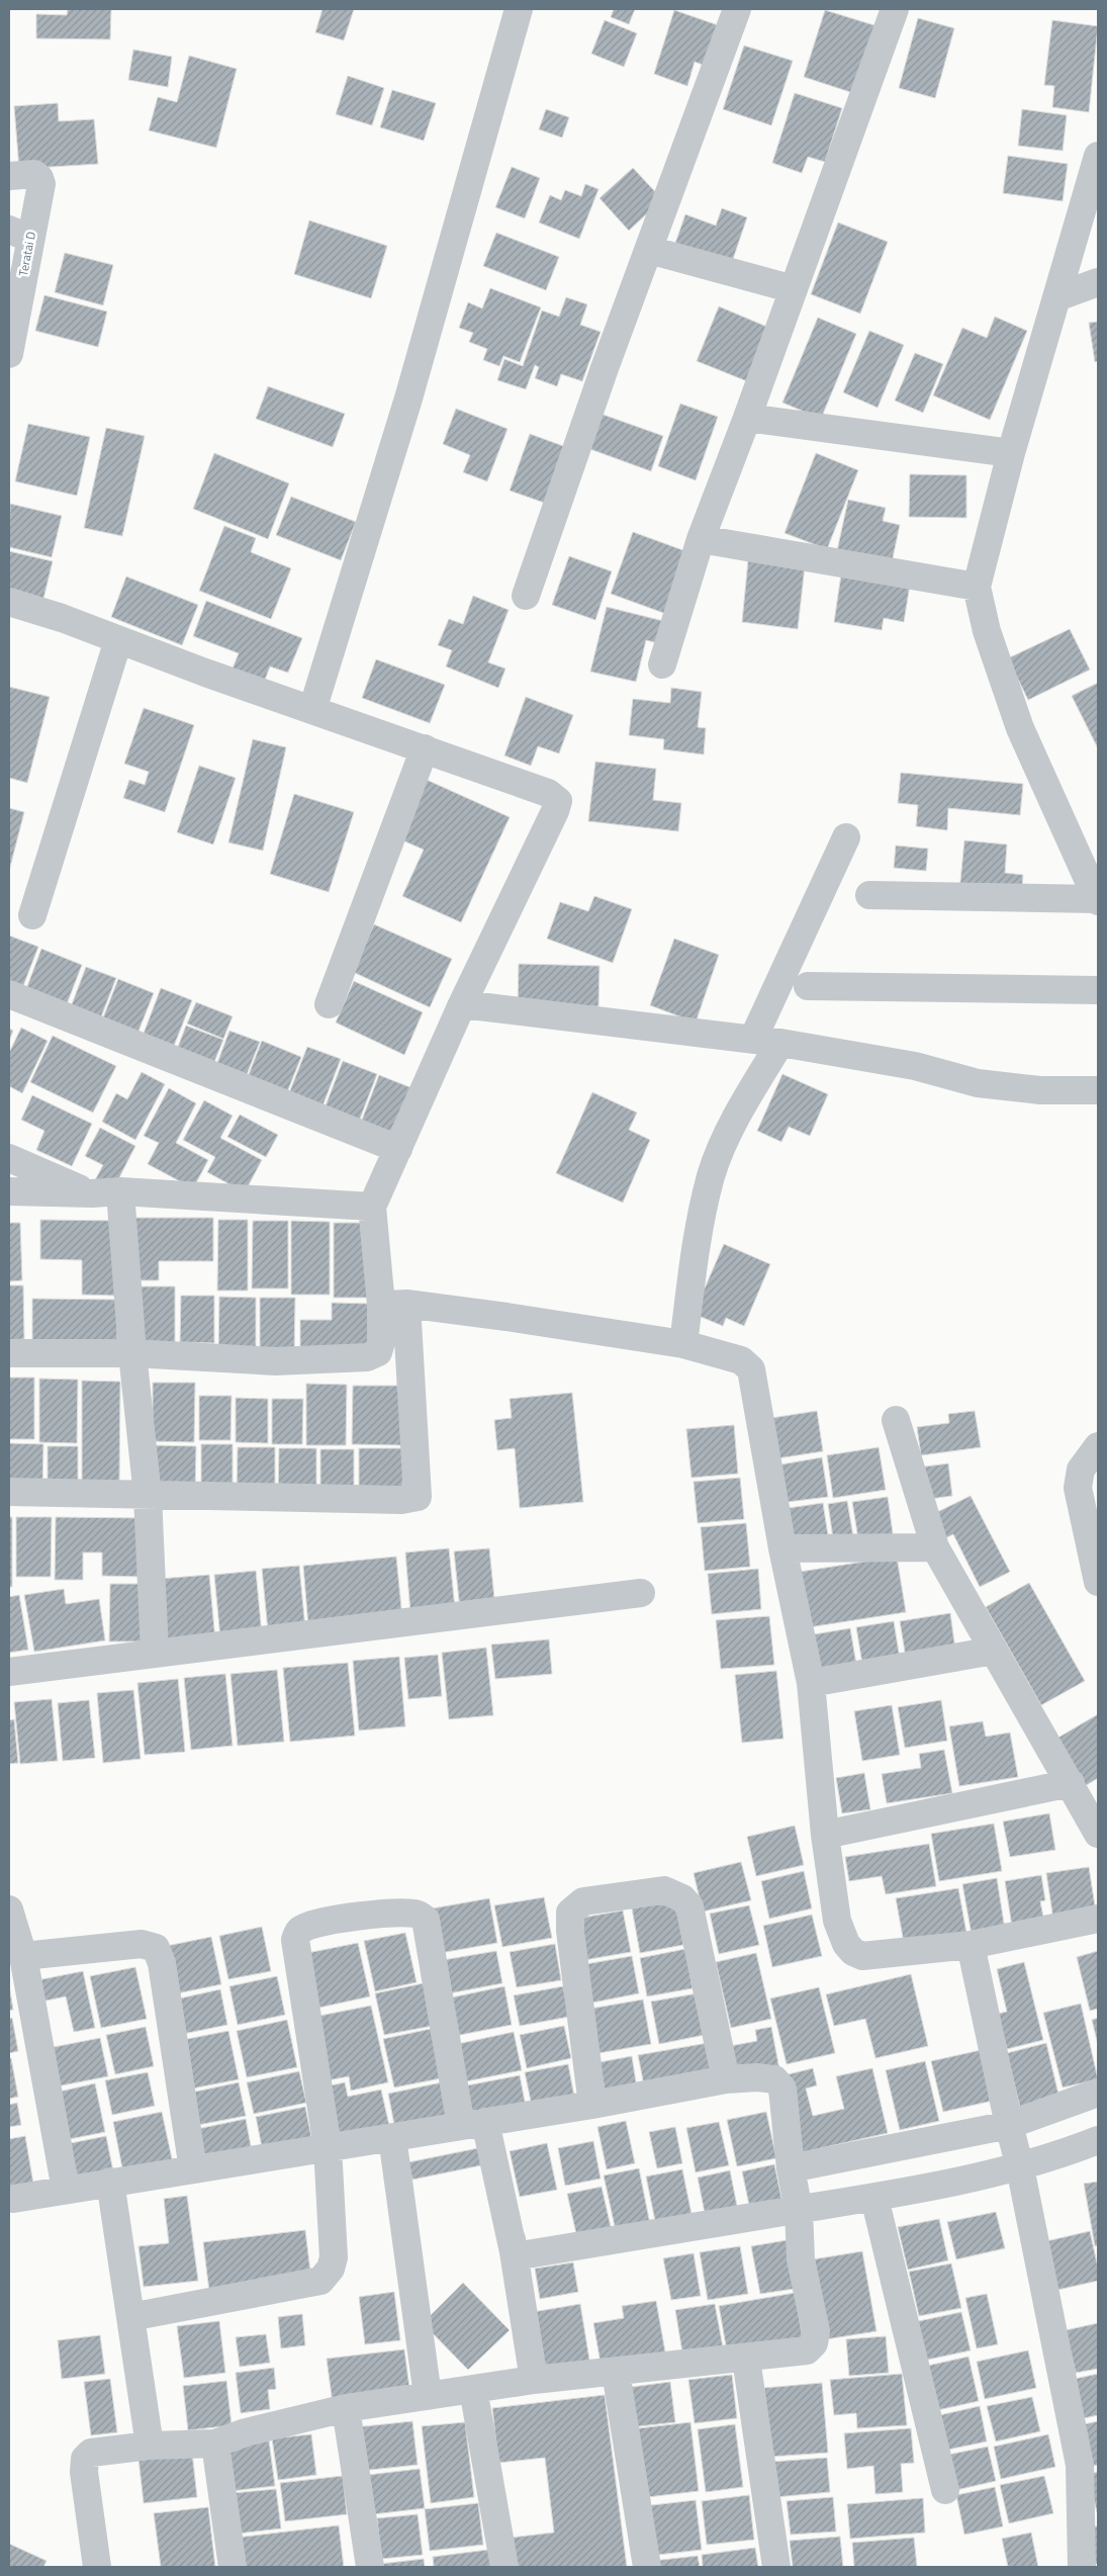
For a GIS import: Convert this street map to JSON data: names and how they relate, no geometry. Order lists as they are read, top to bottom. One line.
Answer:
{"streets":{"street":["Teratai D"]}}
